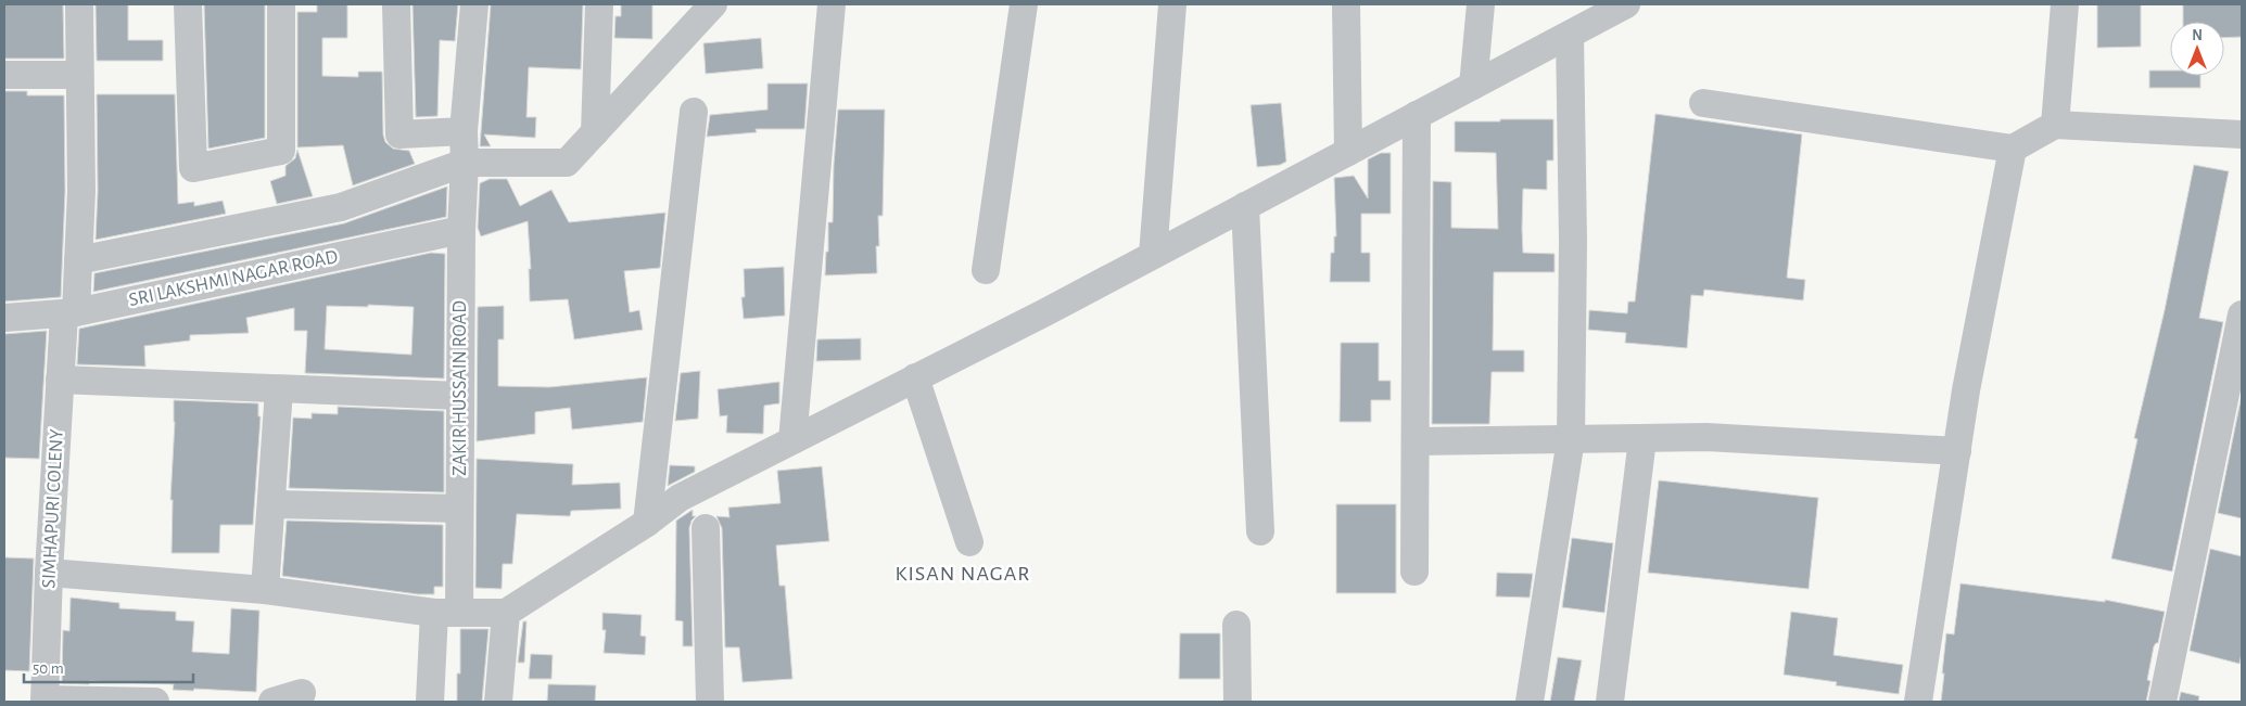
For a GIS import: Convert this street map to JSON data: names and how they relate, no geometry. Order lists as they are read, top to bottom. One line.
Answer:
{"streets":{"street":["SRI LAKSHMI NAGAR ROAD","ZAKIR HUSSAIN ROAD","SIMHAPURI COLENY"]},"crossings":[["SRI LAKSHMI NAGAR ROAD","ZAKIR HUSSAIN ROAD"],["SRI LAKSHMI NAGAR ROAD","SIMHAPURI COLENY"]],"districts":["KISAN NAGAR"],"scale_bar":"50 m","north":"top"}
